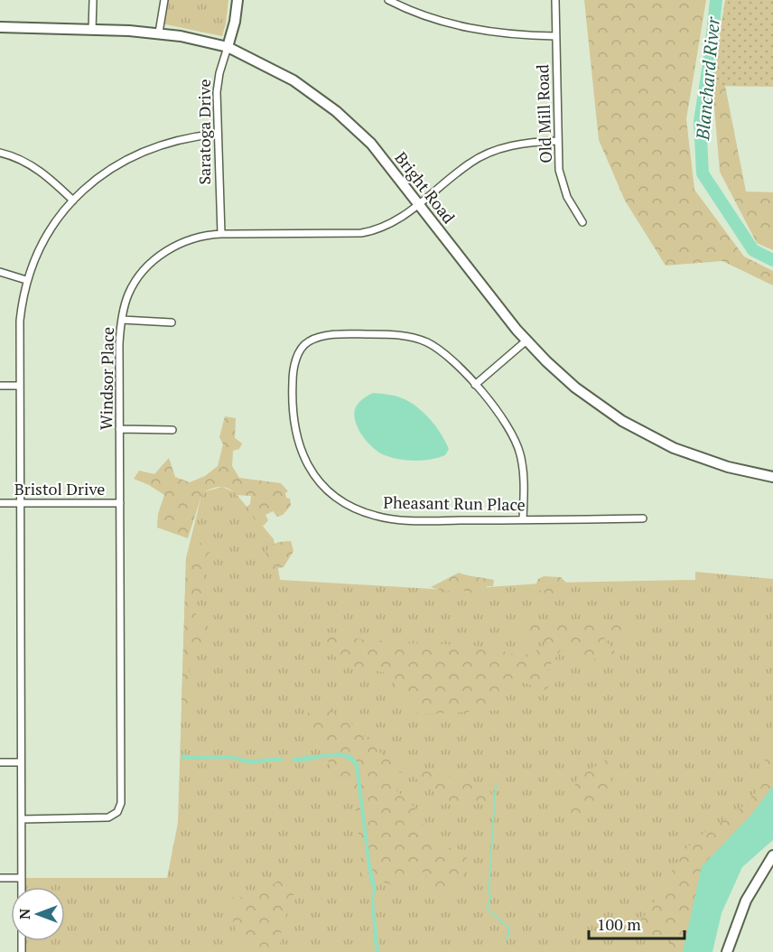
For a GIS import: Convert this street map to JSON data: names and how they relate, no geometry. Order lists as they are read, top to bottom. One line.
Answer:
{"streets":{"main road":["Saratoga Drive","Bright Road"],"street":["Old Mill Road","Windsor Place","Bristol Drive","Pheasant Run Place"]},"crossings":[["Old Mill Road","Windsor Place"],["Saratoga Drive","Bright Road"],["Saratoga Drive","Windsor Place"],["Bright Road","Windsor Place"],["Windsor Place","Bristol Drive"]],"water":["Blanchard River"],"scale_bar":"100 m","north":"left"}
